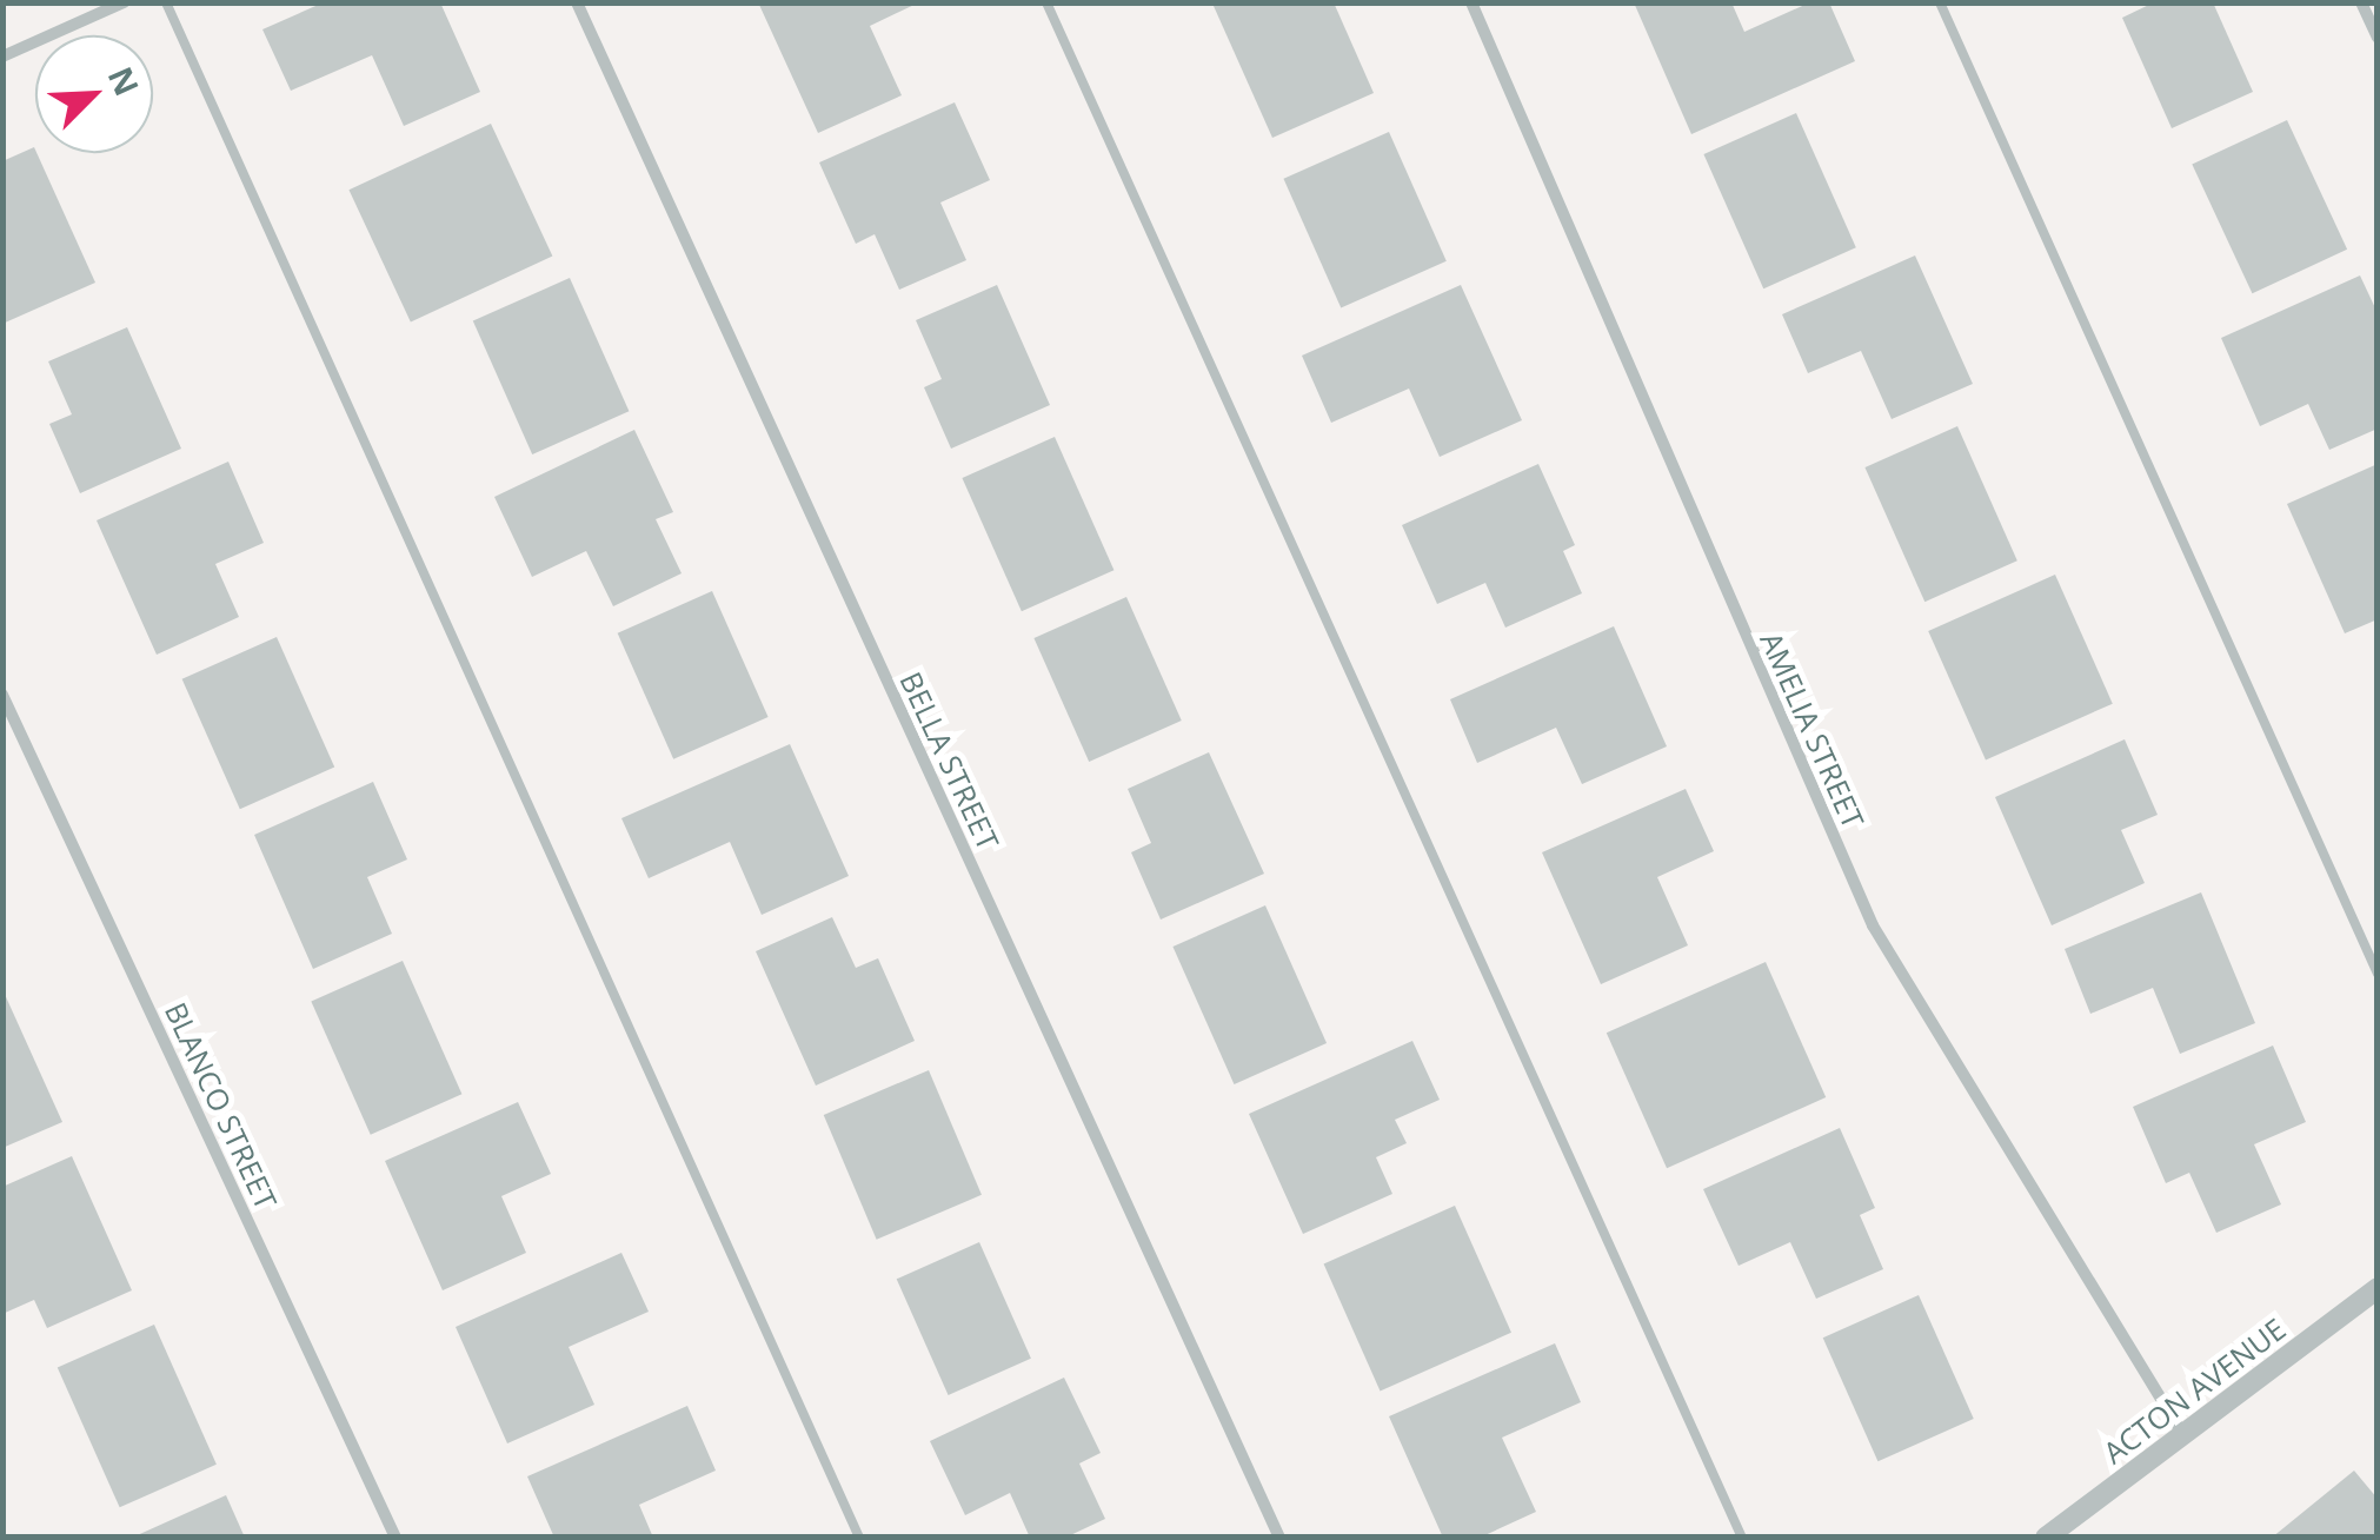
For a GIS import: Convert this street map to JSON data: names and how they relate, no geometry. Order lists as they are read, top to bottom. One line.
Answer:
{"streets":{"street":["AMELIA STREET","BELLA STREET","BLANCO STREET","ACTON AVENUE"]},"crossings":[["AMELIA STREET","ACTON AVENUE"]],"north":"top right"}
